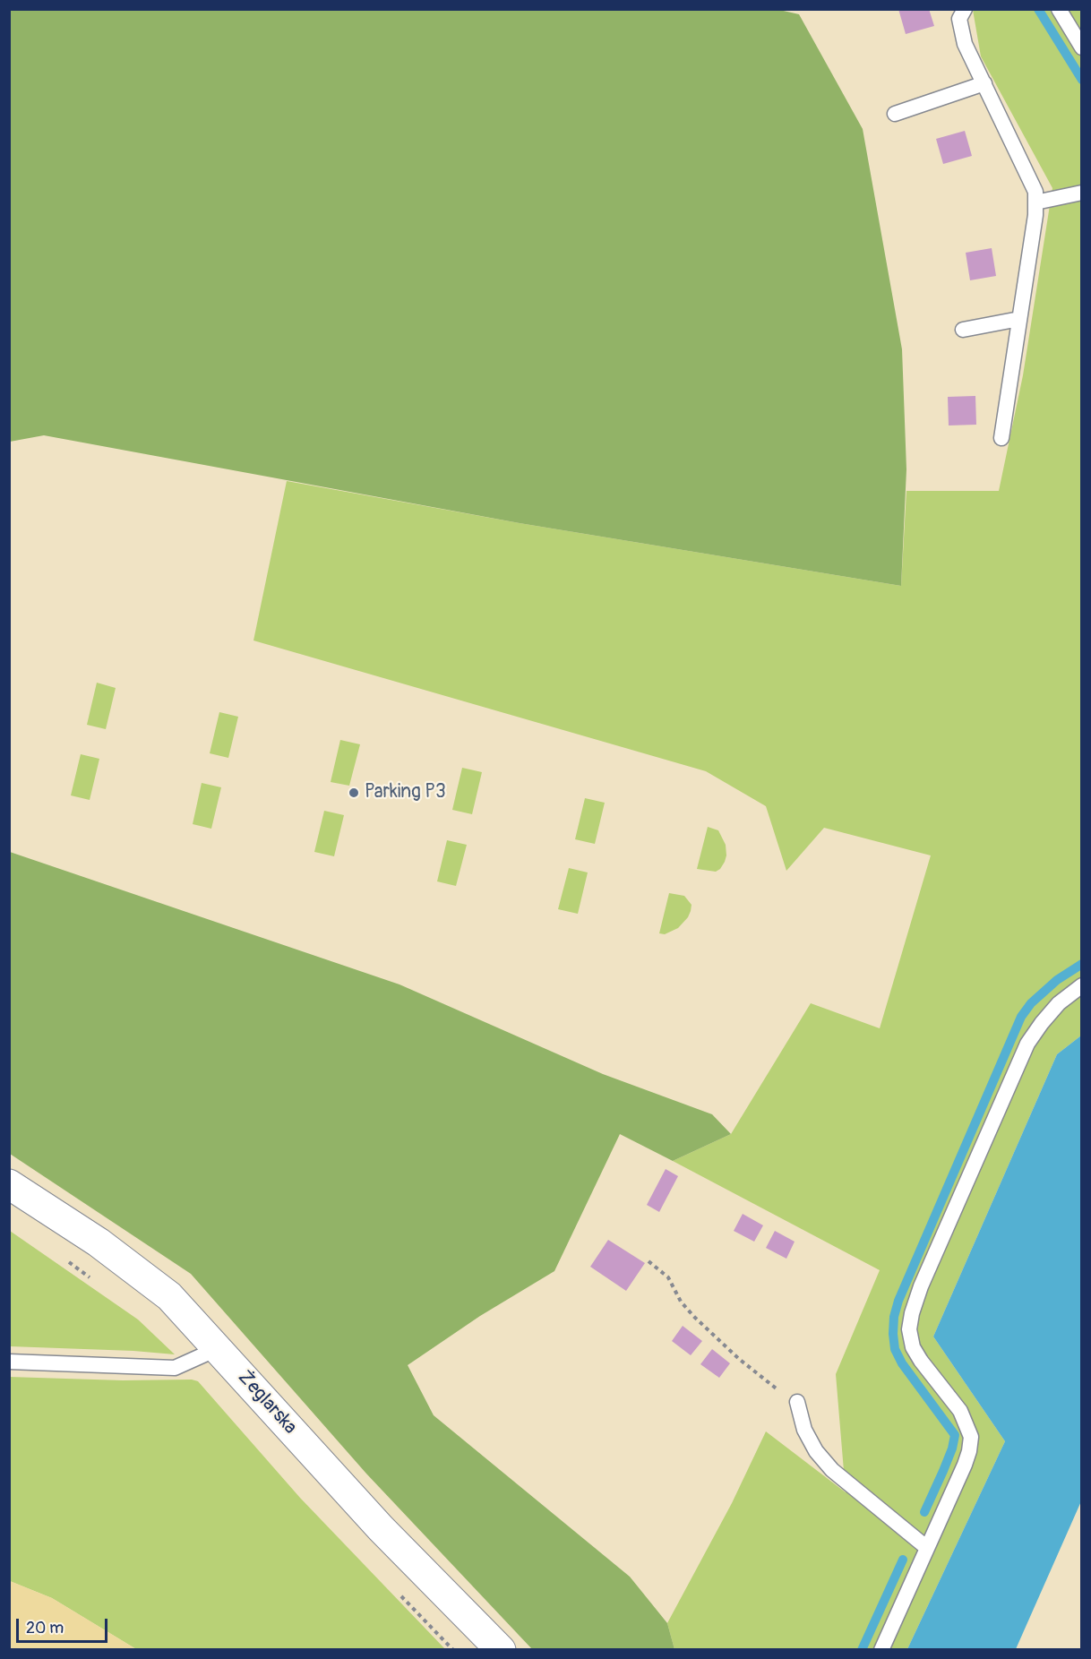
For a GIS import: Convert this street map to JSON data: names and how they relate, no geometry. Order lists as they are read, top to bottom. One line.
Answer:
{"streets":{"street":["Żeglarska"]},"places":["Parking P3"],"scale_bar":"20 m"}
